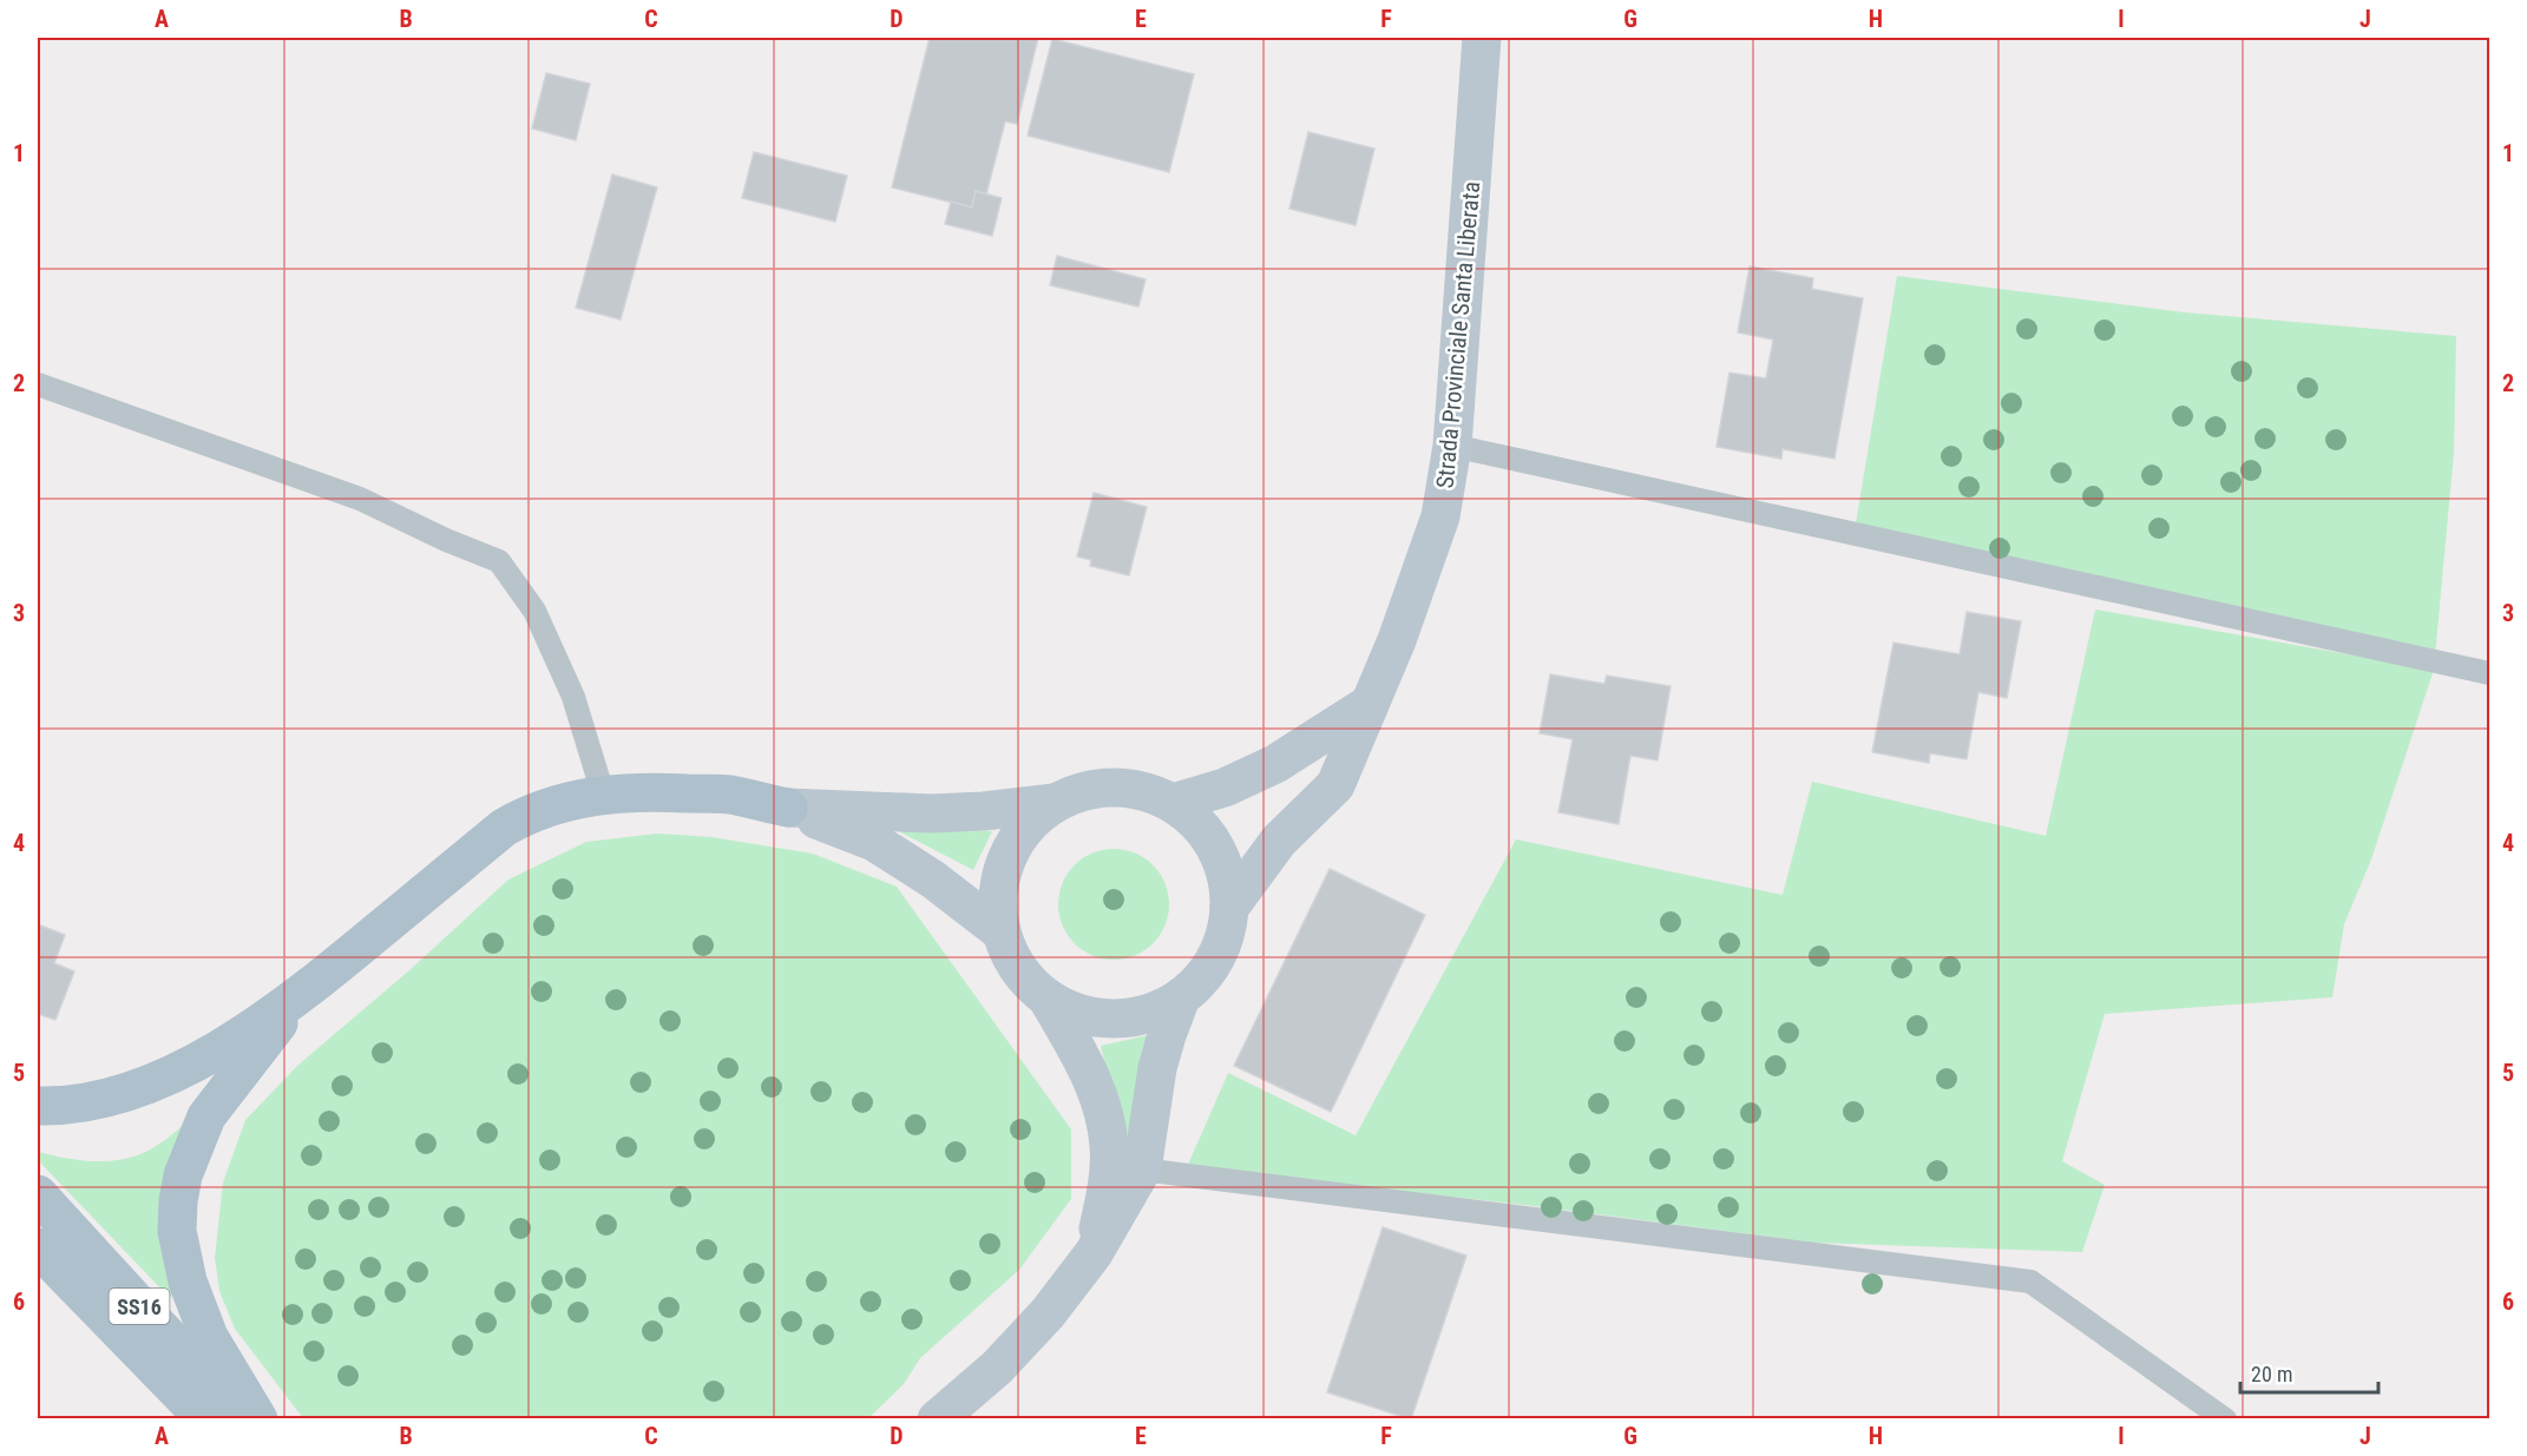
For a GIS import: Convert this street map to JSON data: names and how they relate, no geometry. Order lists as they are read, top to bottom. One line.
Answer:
{"streets":{"main road":["Strada Provinciale Santa Liberata","SS16"]},"scale_bar":"20 m","grid":{"columns":["A","B","C","D","E","F","G","H","I","J"],"rows":["1","2","3","4","5","6"]}}
